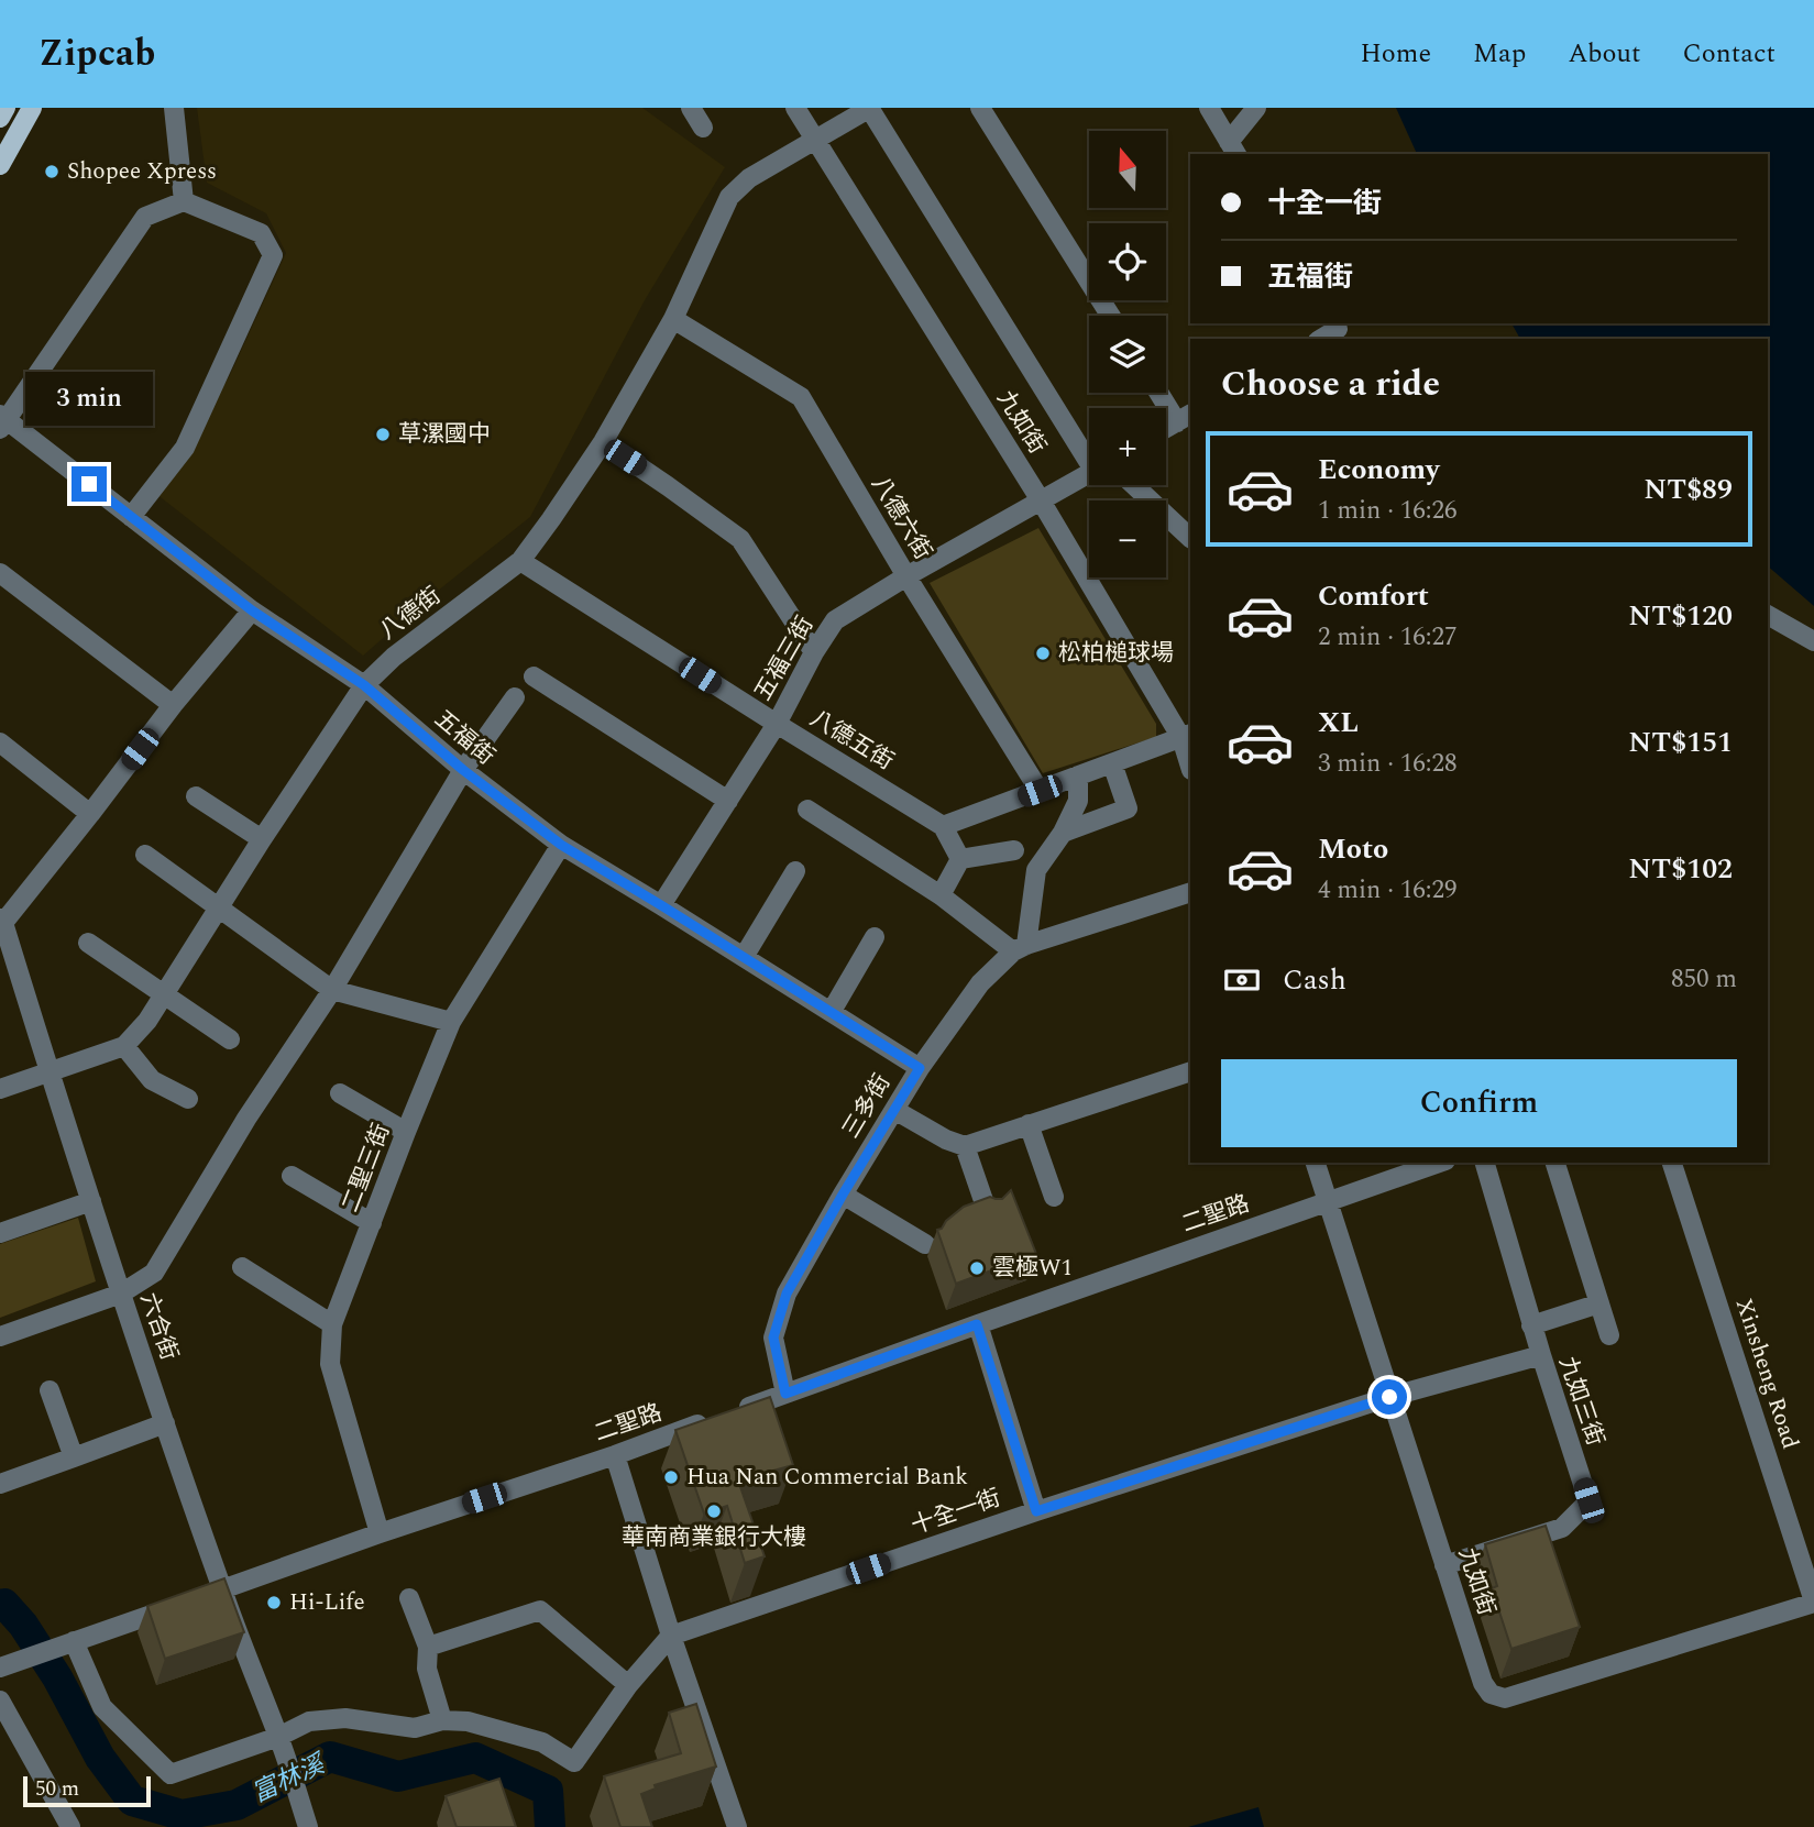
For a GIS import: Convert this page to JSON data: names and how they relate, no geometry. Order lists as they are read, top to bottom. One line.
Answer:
{"streets":{"street":["九如街","八德六街","八德街","五福三街","五福街","八德五街","三多街","二聖三街","二聖路","六合街","Xinsheng Road","九如三街","十全一街"]},"crossings":[["九如街","八德街"],["九如街","五福三街"],["九如街","二聖路"],["九如街","Xinsheng Road"],["九如街","九如三街"],["九如街","十全一街"],["八德六街","八德街"],["八德六街","五福三街"],["八德街","五福街"],["八德街","八德五街"],["八德街","六合街"],["五福三街","五福街"],["五福三街","八德五街"],["五福街","三多街"],["五福街","二聖三街"],["三多街","二聖路"],["二聖三街","二聖路"],["二聖路","六合街"],["九如三街","十全一街"]],"water":["富林溪"],"places":["Shopee Xpress","草漯國中","松柏槌球場","雲極W1","Hua Nan Commercial Bank","華南商業銀行大樓","Hi-Life"],"scale_bar":"50 m","north":"top","page":{"header":"Zipcab","nav":["Home","Map","About","Contact"],"map_buttons":["+","−"],"banner":["十全一街","五福街"],"heading":"Choose a ride","bubble":"3 min","list":[{"name":"Economy","note":"1 min · 16:26","value":"NT$89"},{"name":"Comfort","note":"2 min · 16:27","value":"NT$120"},{"name":"XL","note":"3 min · 16:28","value":"NT$151"},{"name":"Moto","note":"4 min · 16:29","value":"NT$102"}],"pay":["Cash","850 m"],"buttons":"Confirm","scale":"50 m"}}
